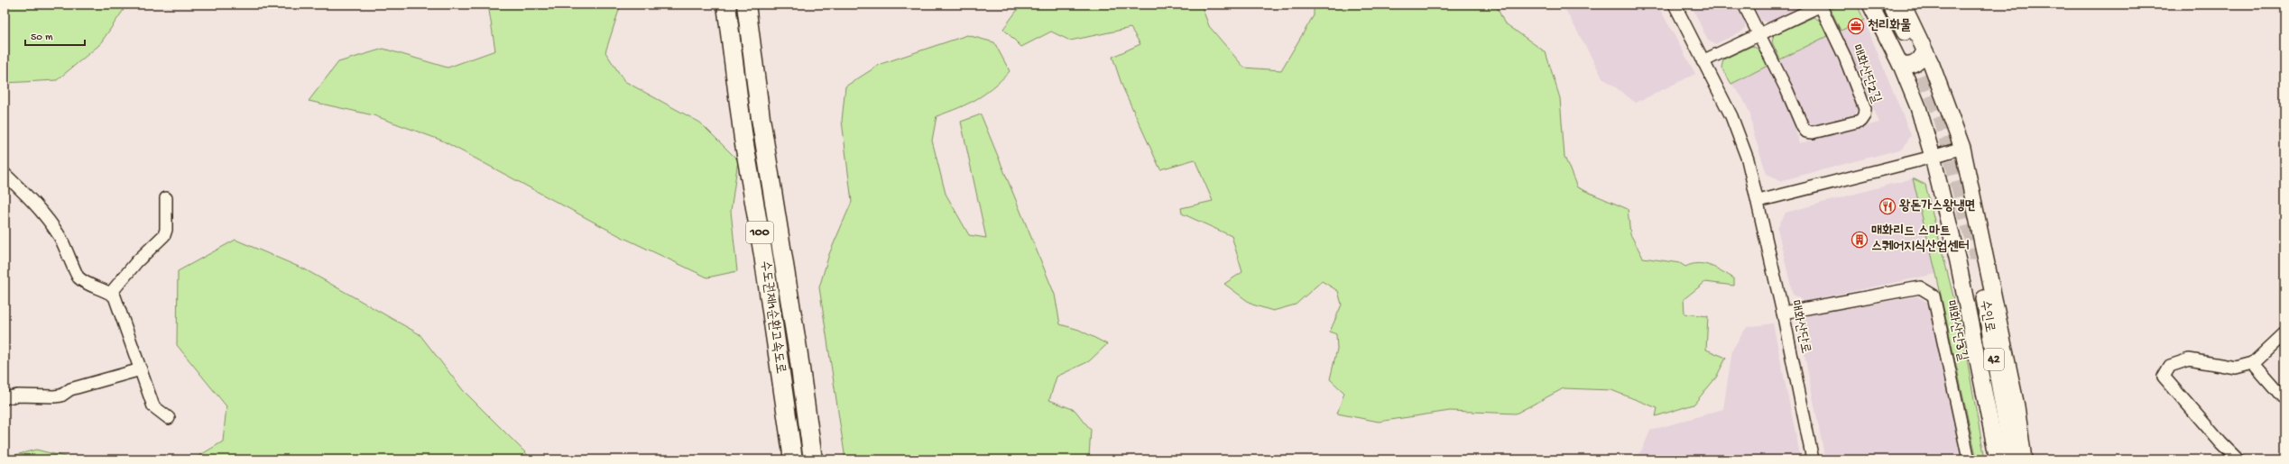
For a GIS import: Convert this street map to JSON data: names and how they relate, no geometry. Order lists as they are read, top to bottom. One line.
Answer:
{"streets":{"highway":["100","수도권제1순환고속도로"],"main road":["수인로","42"],"street":["매화산단2길","매화산단로","매화산단3길"]},"crossings":[["매화산단2길","매화산단로"],["매화산단로","매화산단3길"]],"places":{"office":["천리화물"],"restaurant":["왕돈가스왕냉면"],"building":["매화리드 스마트 스퀘어지식산업센터"]},"scale_bar":"50 m"}
